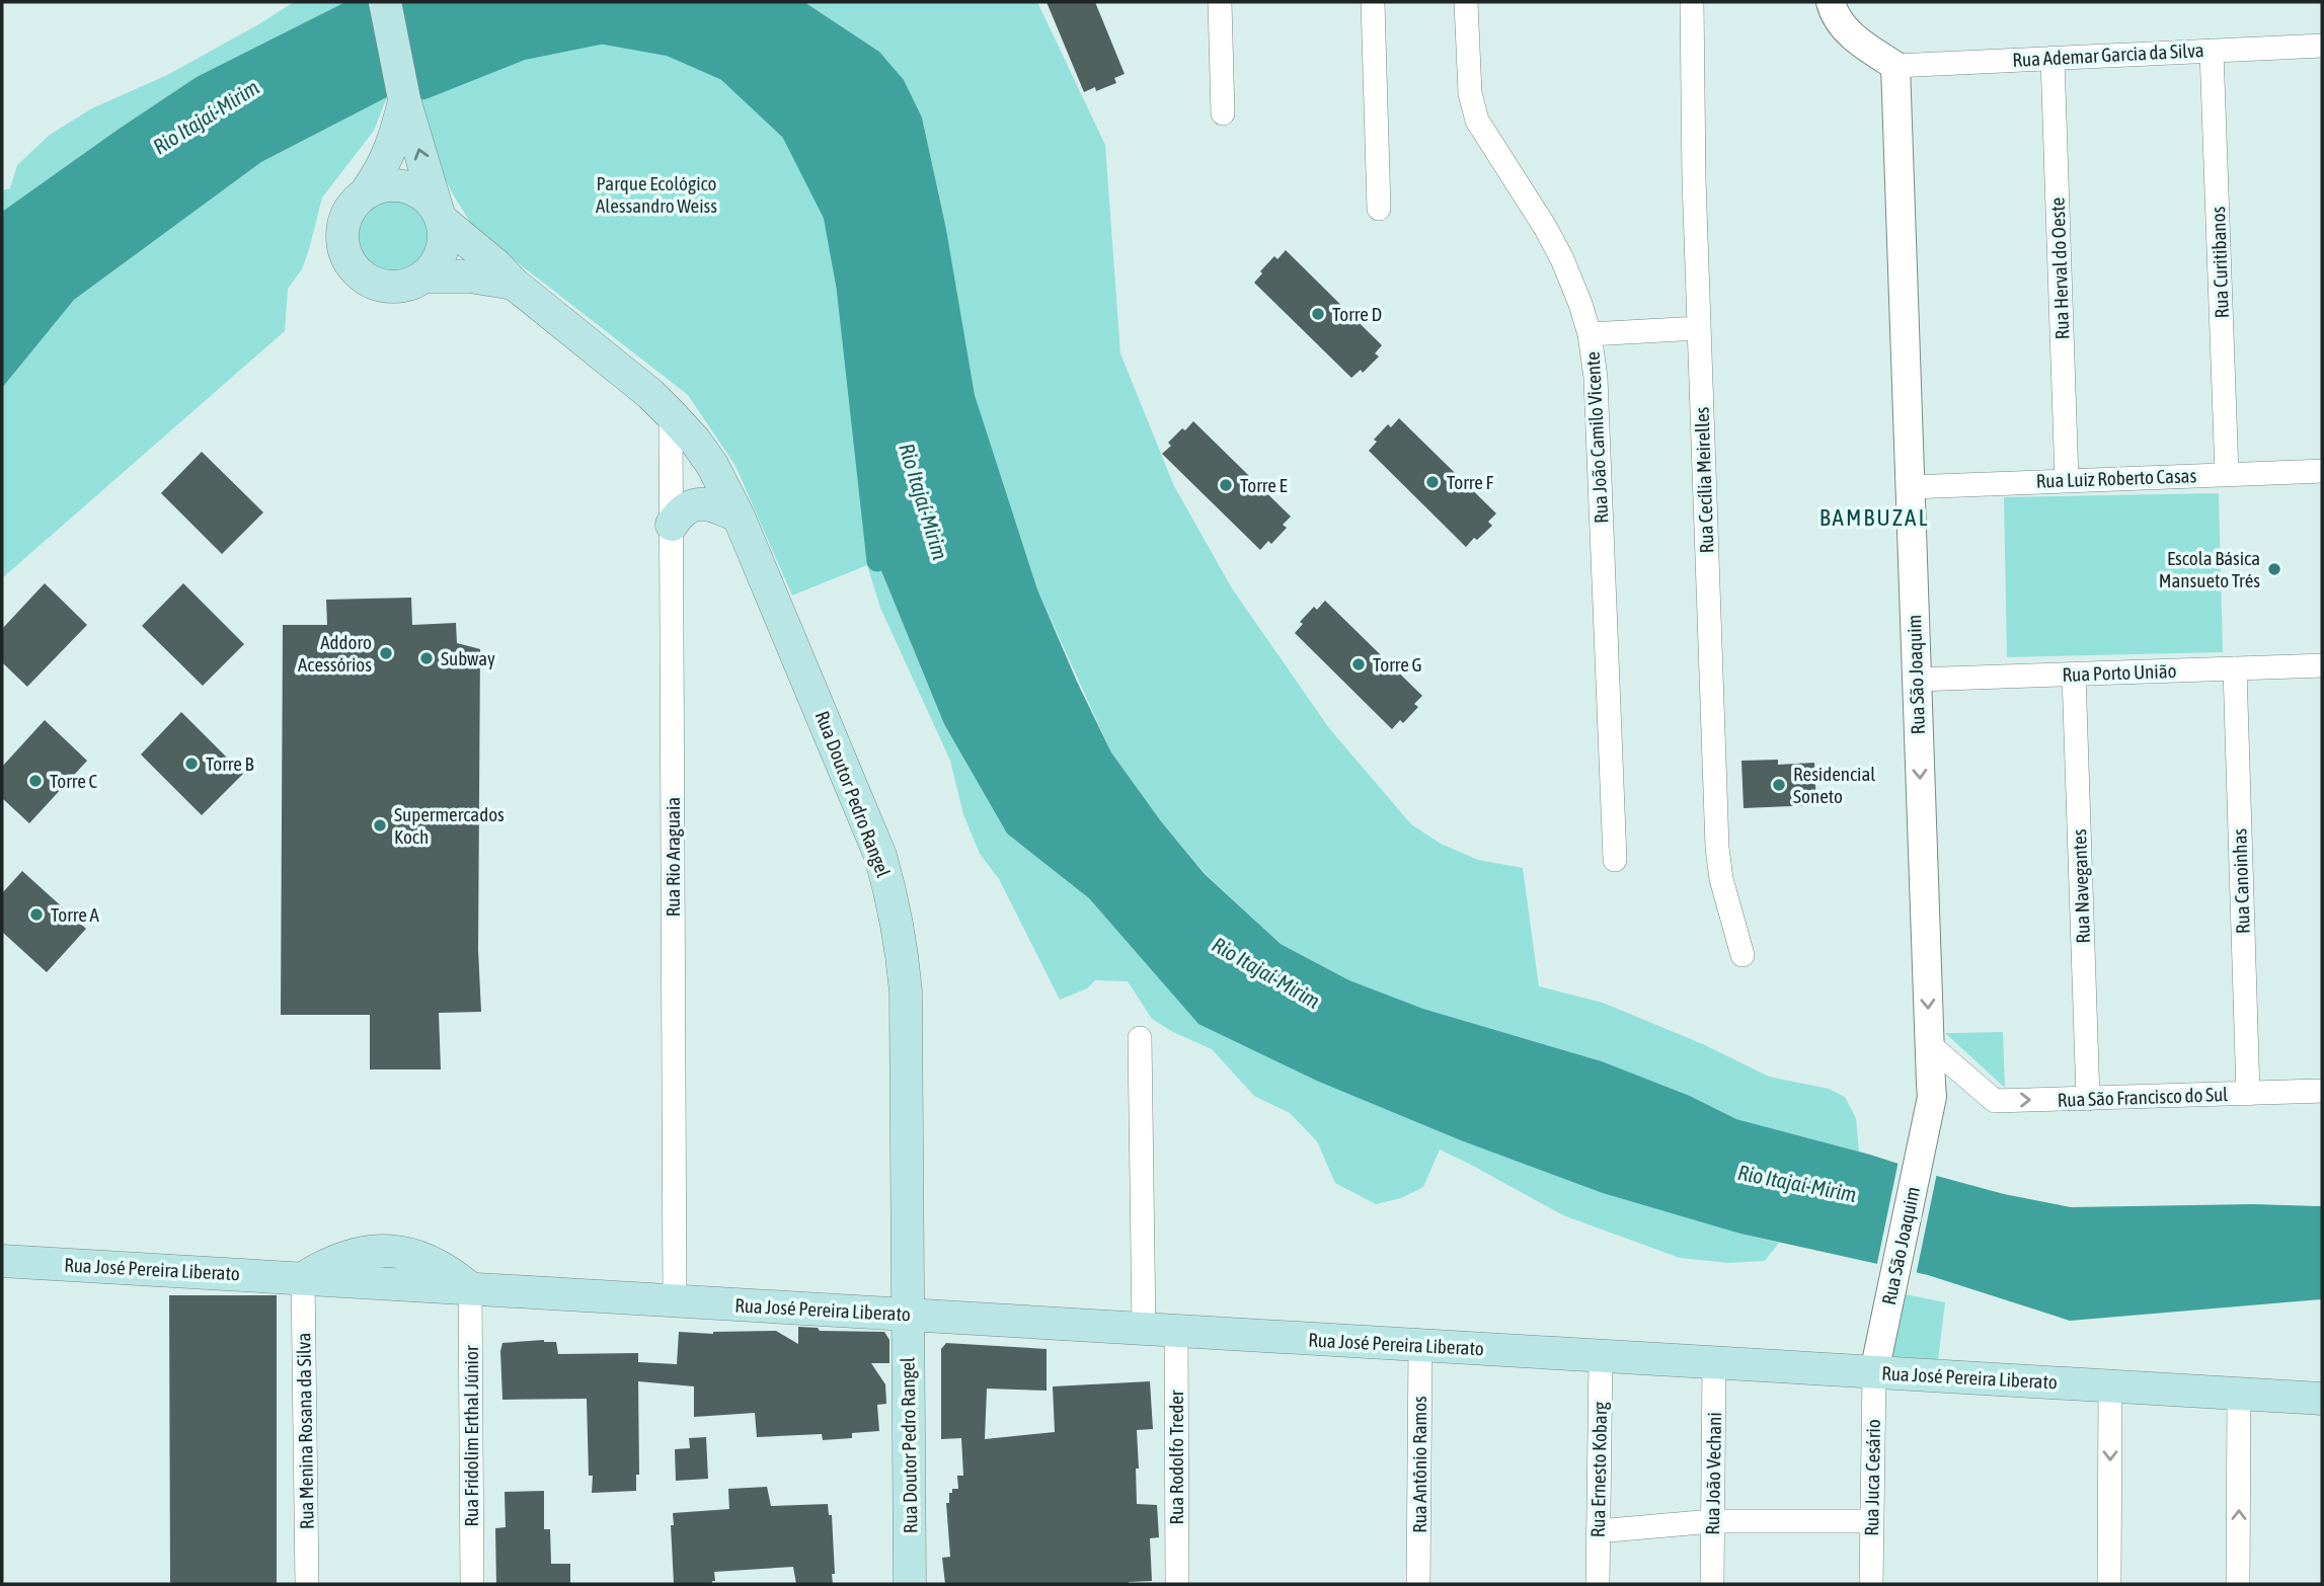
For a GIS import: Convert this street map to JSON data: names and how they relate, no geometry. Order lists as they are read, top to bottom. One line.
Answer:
{"streets":{"main road":["Rua Doutor Pedro Rangel","Rua José Pereira Liberato"],"street":["Rua Ademar Garcia da Silva","Rua Curitibanos","Rua Herval do Oeste","Rua João Camilo Vicente","Rua Luiz Roberto Casas","Rua Cecília Meirelles","Rua Porto União","Rua São Joaquim","Rua Rio Araguaia","Rua Canoinhas","Rua Navegantes","Rua São Francisco do Sul","Rua Menina Rosana da Silva","Rua Fridolim Erthal Júnior","Rua Rodolfo Treder","Rua Antônio Ramos","Rua Ernesto Kobarg","Rua João Vechani","Rua Juca Cesário"]},"crossings":[["Rua Ademar Garcia da Silva","Rua Curitibanos"],["Rua Ademar Garcia da Silva","Rua Herval do Oeste"],["Rua Ademar Garcia da Silva","Rua São Joaquim"],["Rua Curitibanos","Rua Luiz Roberto Casas"],["Rua Herval do Oeste","Rua Luiz Roberto Casas"],["Rua Luiz Roberto Casas","Rua São Joaquim"],["Rua Porto União","Rua São Joaquim"],["Rua Porto União","Rua Canoinhas"],["Rua Porto União","Rua Navegantes"],["Rua São Joaquim","Rua São Francisco do Sul"],["Rua São Joaquim","Rua José Pereira Liberato"],["Rua São Joaquim","Rua Juca Cesário"],["Rua Doutor Pedro Rangel","Rua Rio Araguaia"],["Rua Doutor Pedro Rangel","Rua José Pereira Liberato"],["Rua Rio Araguaia","Rua José Pereira Liberato"],["Rua Canoinhas","Rua São Francisco do Sul"],["Rua Navegantes","Rua São Francisco do Sul"],["Rua José Pereira Liberato","Rua Menina Rosana da Silva"],["Rua José Pereira Liberato","Rua Fridolim Erthal Júnior"],["Rua José Pereira Liberato","Rua Rodolfo Treder"],["Rua José Pereira Liberato","Rua Antônio Ramos"],["Rua José Pereira Liberato","Rua Ernesto Kobarg"],["Rua José Pereira Liberato","Rua João Vechani"],["Rua José Pereira Liberato","Rua Juca Cesário"]],"districts":["BAMBUZAL"],"water":["Rio Itajaí-Mirim"],"parks":["Parque Ecológico Alessandro Weiss"],"places":["Torre D","Torre F","Torre E","Escola Básica Mansueto Trés","Addoro Acessórios","Subway","Torre G","Torre B","Torre C","Residencial Soneto","Supermercados Koch","Torre A"]}
